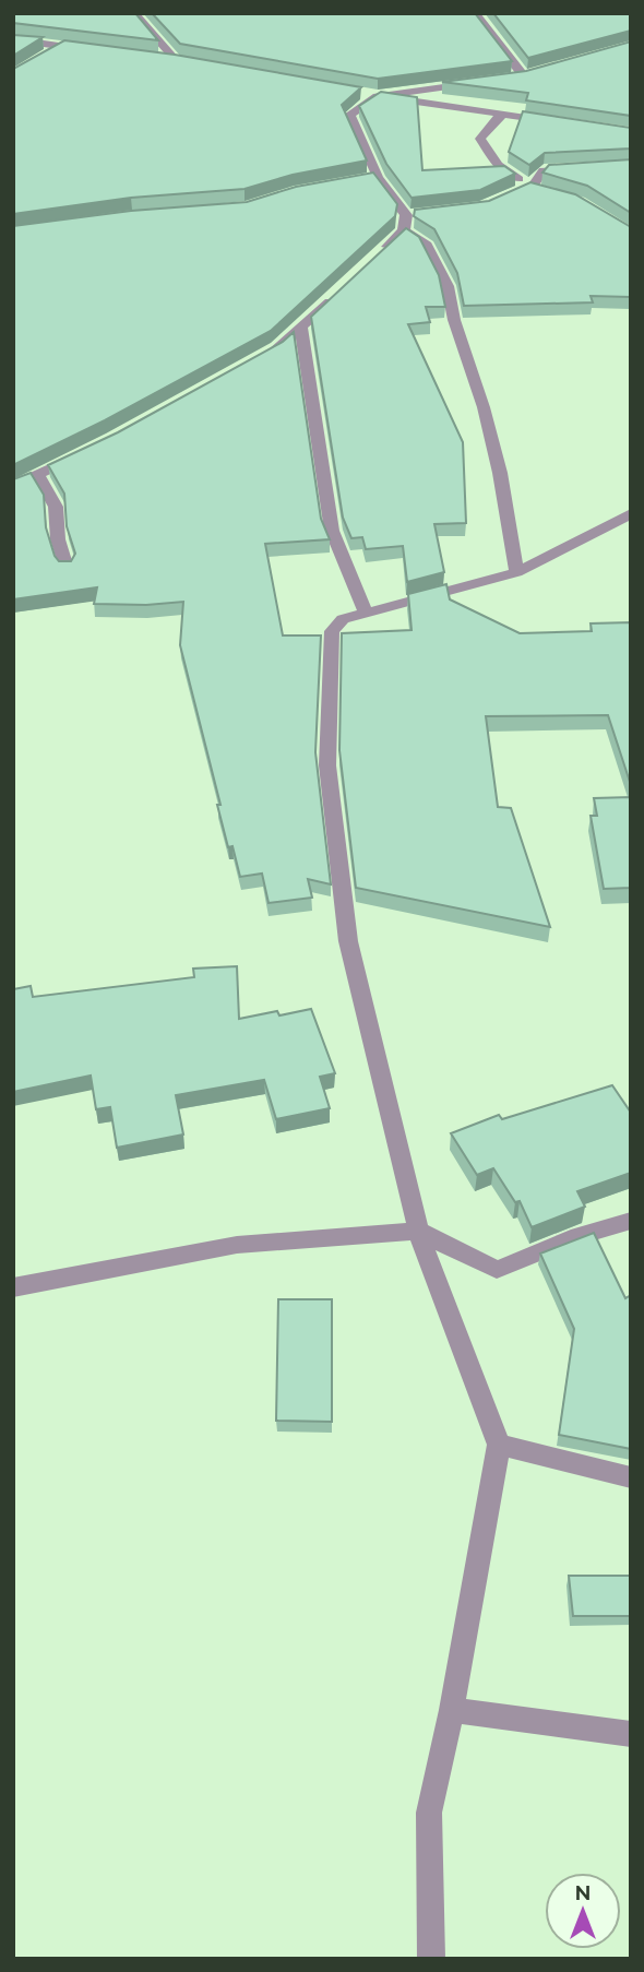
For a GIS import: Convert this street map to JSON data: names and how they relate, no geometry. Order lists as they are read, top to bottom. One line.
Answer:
{"north":"top"}
